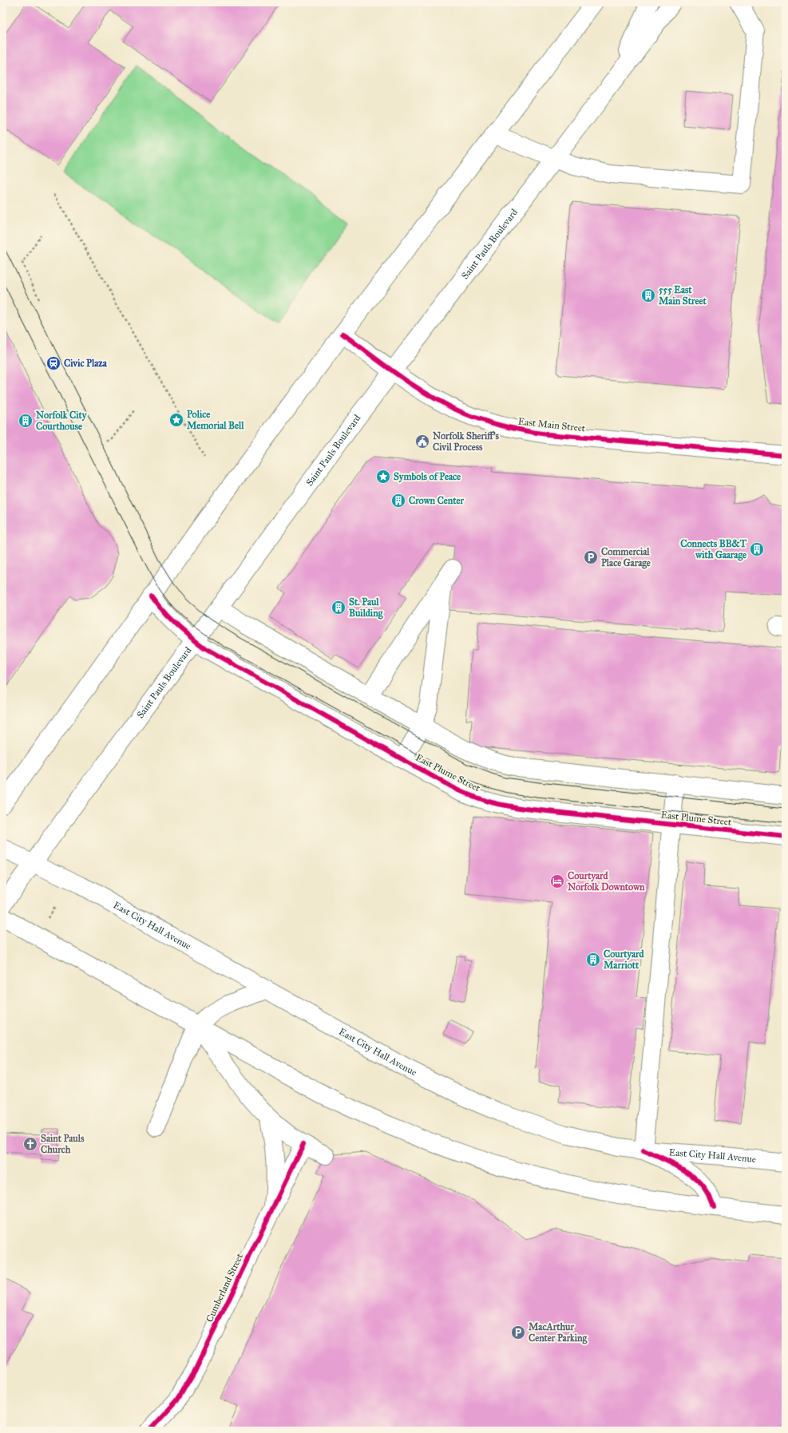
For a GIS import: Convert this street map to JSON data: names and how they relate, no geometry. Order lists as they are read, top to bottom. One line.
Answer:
{"streets":{"main road":["Saint Pauls Boulevard","East Main Street","East Plume Street","East City Hall Avenue","Cumberland Street"]},"crossings":[["Saint Pauls Boulevard","East Main Street"],["Saint Pauls Boulevard","East Plume Street"],["Saint Pauls Boulevard","East City Hall Avenue"]],"places":{"building":["555 East Main Street","Norfolk City Courthouse","Crown Center","Connects BB&T with Gaarage","St. Paul Building","Courtyard Marriott"],"station":["Civic Plaza"],"place":["Police Memorial Bell","Symbols of Peace"],"public building":["Norfolk Sheriff's Civil Process"],"parking":["Commercial Place Garage","MacArthur Center Parking"],"hotel":["Courtyard Norfolk Downtown"],"church":["Saint Pauls Church"]}}
